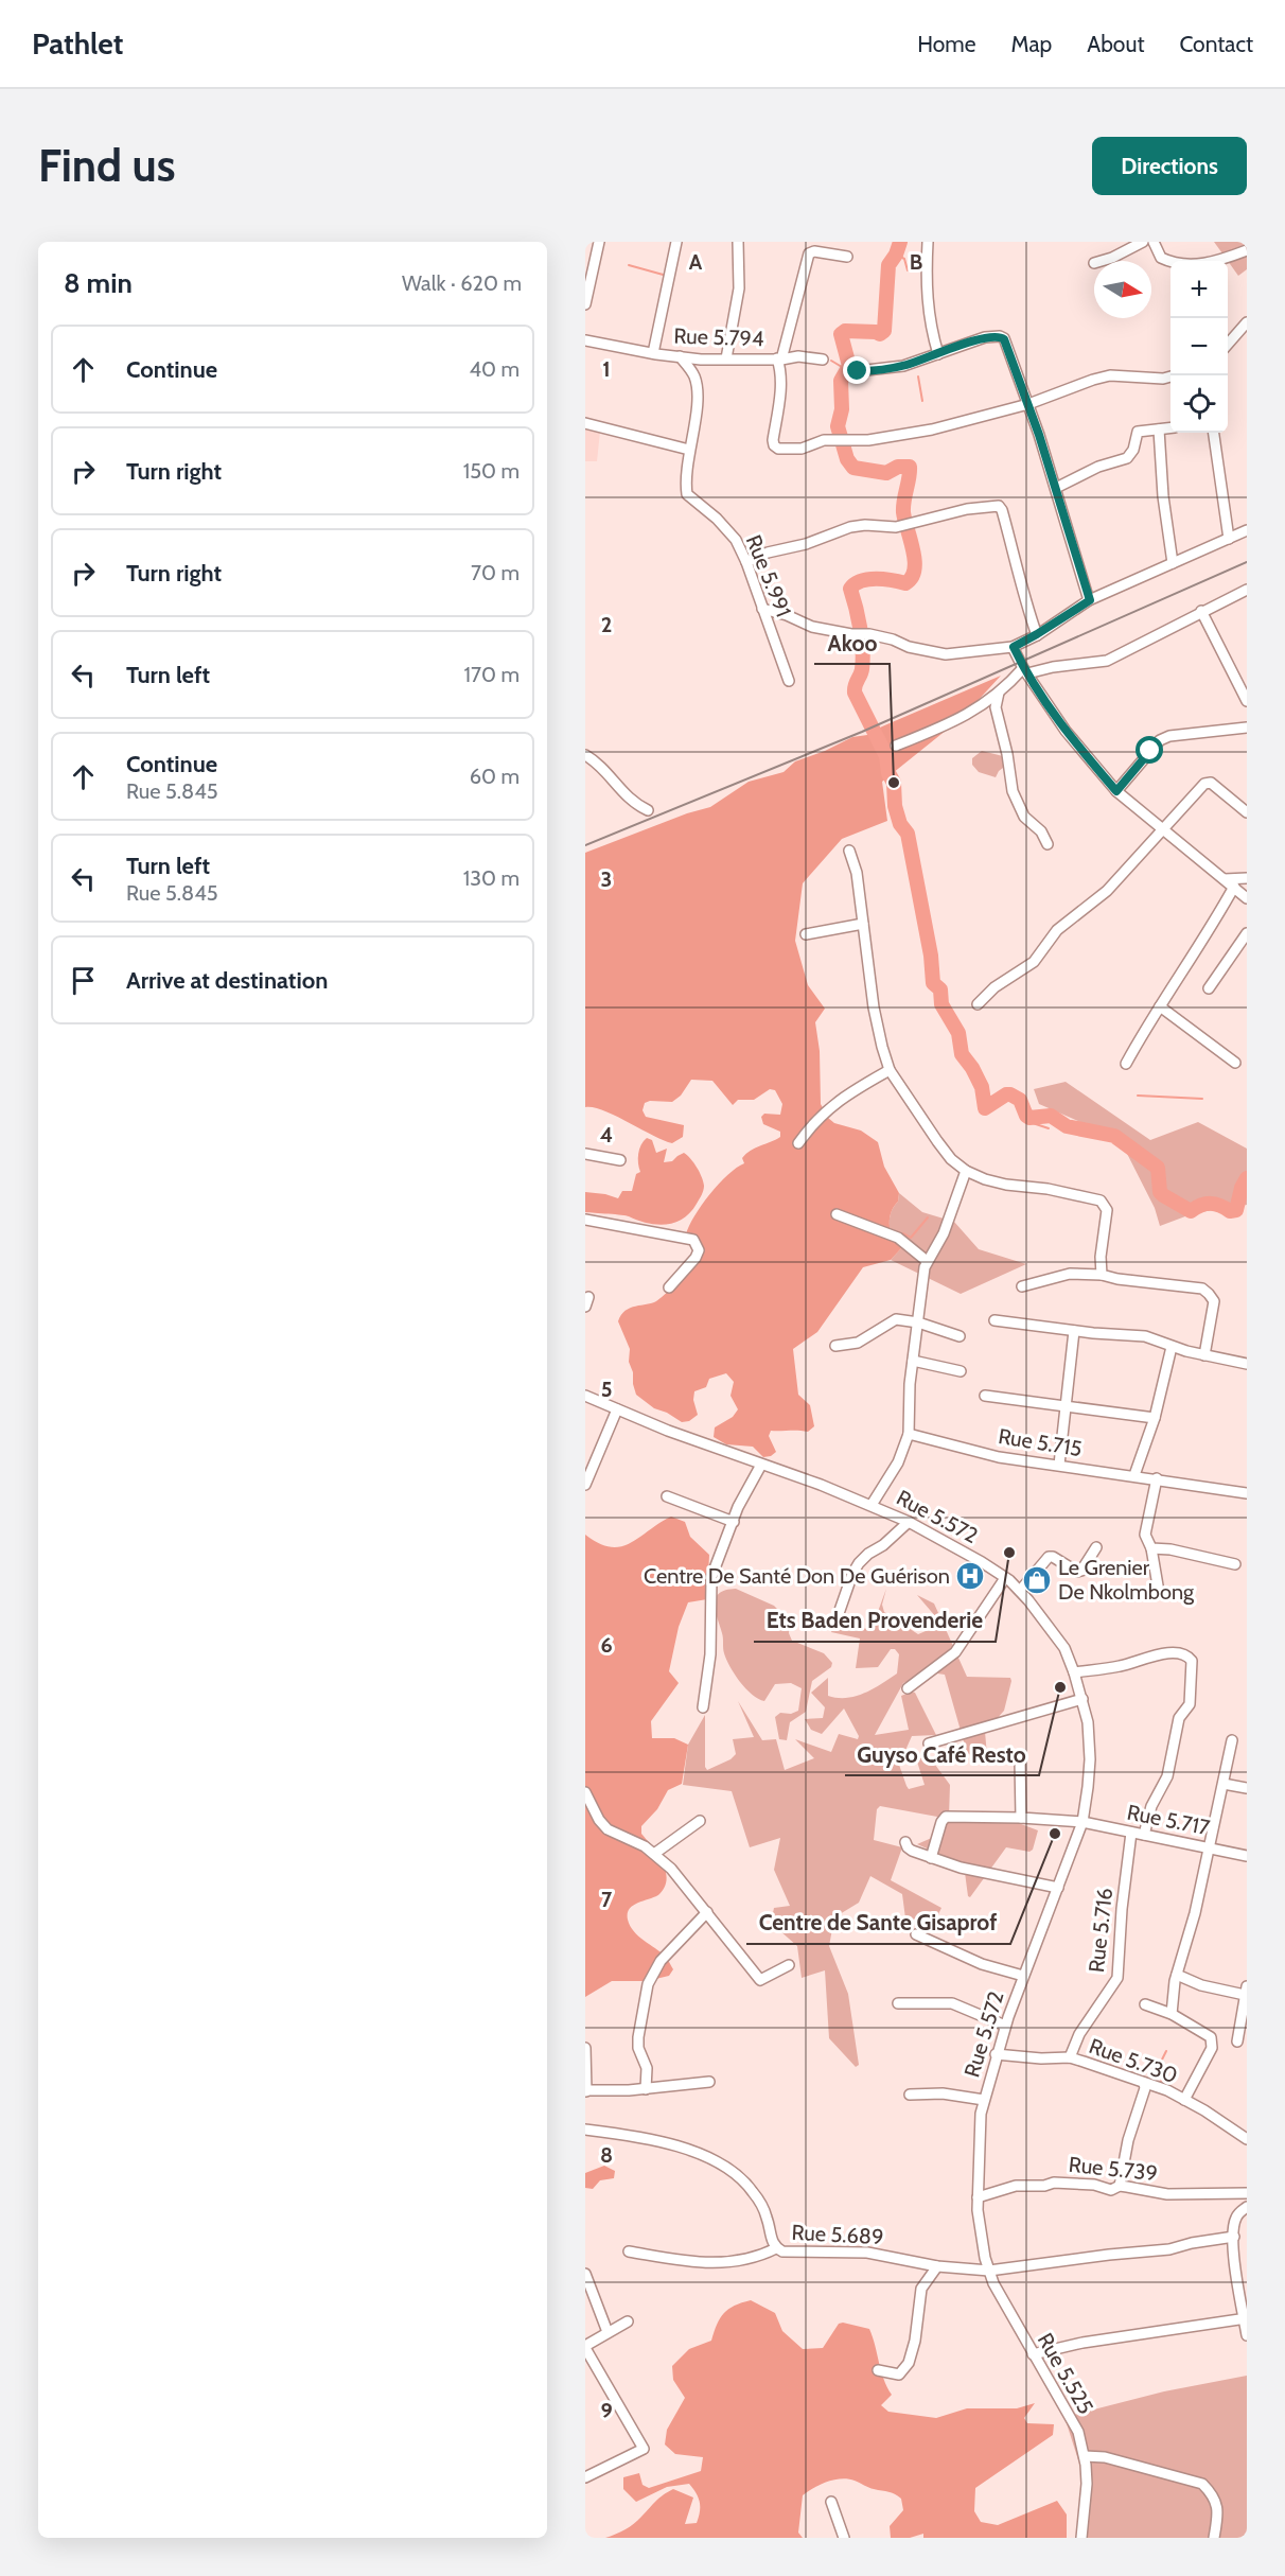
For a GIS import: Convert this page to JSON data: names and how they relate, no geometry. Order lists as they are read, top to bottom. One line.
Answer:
{"streets":{"street":["Rue 5.794","Rue 5.991","Rue 5.715","Rue 5.572","Rue 5.717","Rue 5.716","Rue 5.730","Rue 5.739","Rue 5.689","Rue 5.525"]},"crossings":[["Rue 5.794","Rue 5.991"],["Rue 5.572","Rue 5.717"],["Rue 5.572","Rue 5.730"],["Rue 5.572","Rue 5.739"],["Rue 5.572","Rue 5.525"],["Rue 5.717","Rue 5.716"],["Rue 5.716","Rue 5.730"],["Rue 5.689","Rue 5.525"]],"places":{"other":["Akoo","Ets Baden Provenderie","Guyso Café Resto","Centre de Sante Gisaprof"],"hospital":["Centre De Santé Don De Guérison"],"shop":["Le Grenier De Nkolmbong"]},"north":"right","page":{"header":"Pathlet","nav":["Home","Map","About","Contact"],"buttons":"Directions","title":"Find us","heading":["8 min","Walk · 620 m"],"map_buttons":["+","−"],"list":[["Continue","40 m"],["Turn right","150 m"],["Turn right","70 m"],["Turn left","170 m"],["Continue","Rue 5.845","60 m"],["Turn left","Rue 5.845","130 m"],"Arrive at destination"]},"grid":{"columns":["A","B"],"rows":["1","2","3","4","5","6","7","8","9"]}}
